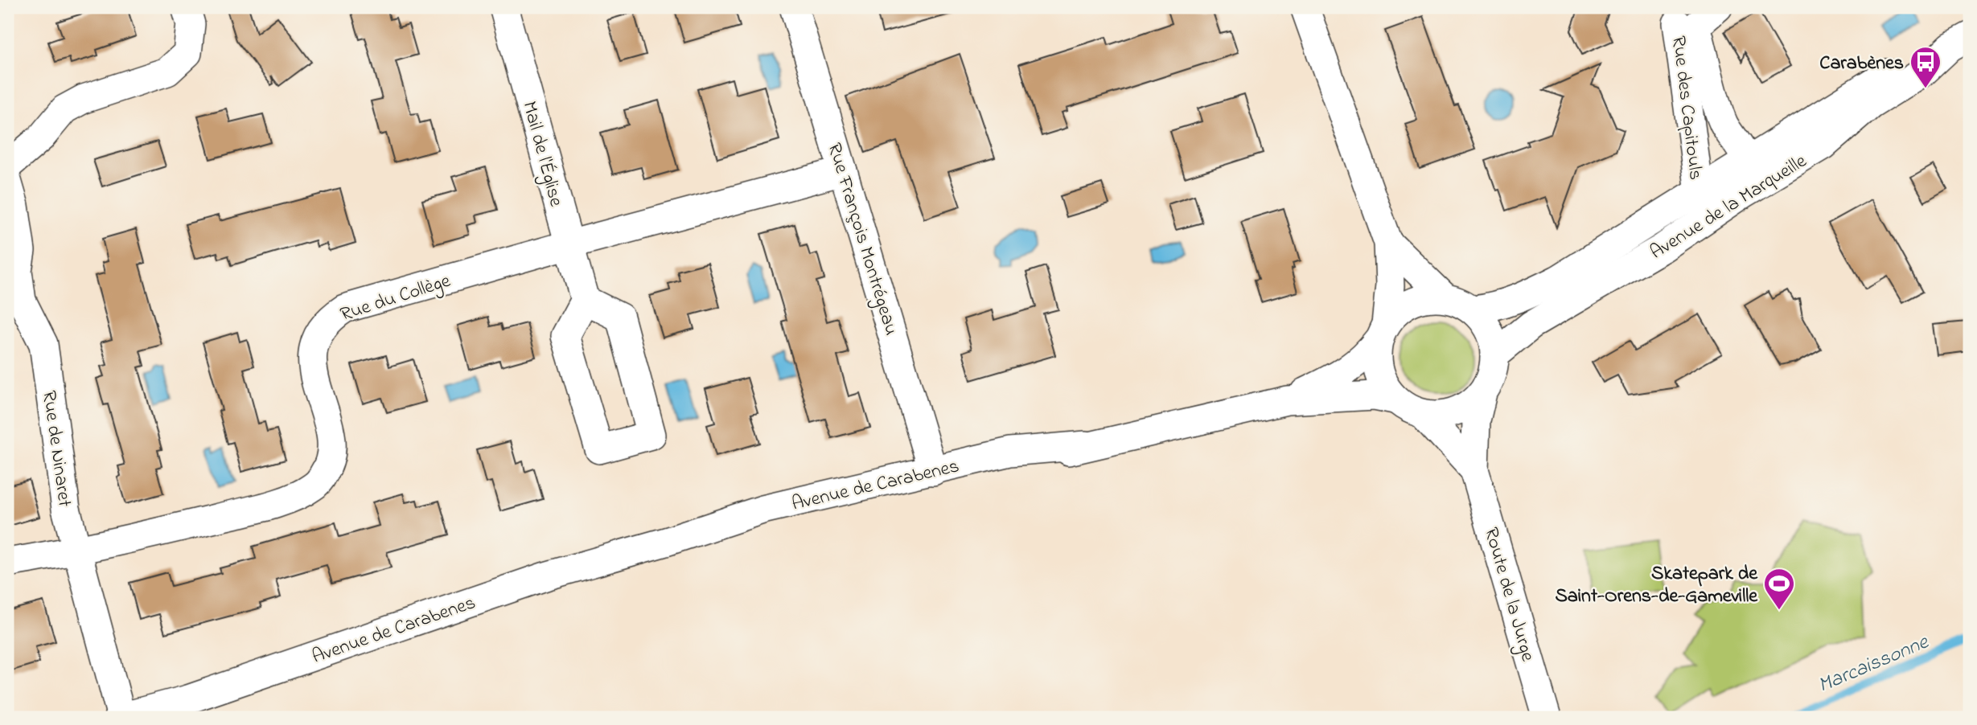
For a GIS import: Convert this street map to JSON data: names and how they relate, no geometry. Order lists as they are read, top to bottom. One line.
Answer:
{"streets":{"street":["Rue des Capitouls","Mail de l'Église","Avenue de la Marqueille","Rue François Montrégeau","Rue du Collège","Rue de Ninaret","Avenue de Carabenes","Route de la Jurge"]},"crossings":[["Rue des Capitouls","Avenue de la Marqueille"],["Mail de l'Église","Rue du Collège"],["Avenue de la Marqueille","Avenue de Carabenes"],["Avenue de la Marqueille","Route de la Jurge"],["Rue François Montrégeau","Rue du Collège"],["Rue François Montrégeau","Avenue de Carabenes"],["Rue du Collège","Rue de Ninaret"],["Rue de Ninaret","Avenue de Carabenes"],["Avenue de Carabenes","Route de la Jurge"]],"water":["Marcaissonne"],"places":{"bus stop":["Carabènes"],"sports":["Skatepark de Saint-Orens-de-Gameville"]}}
